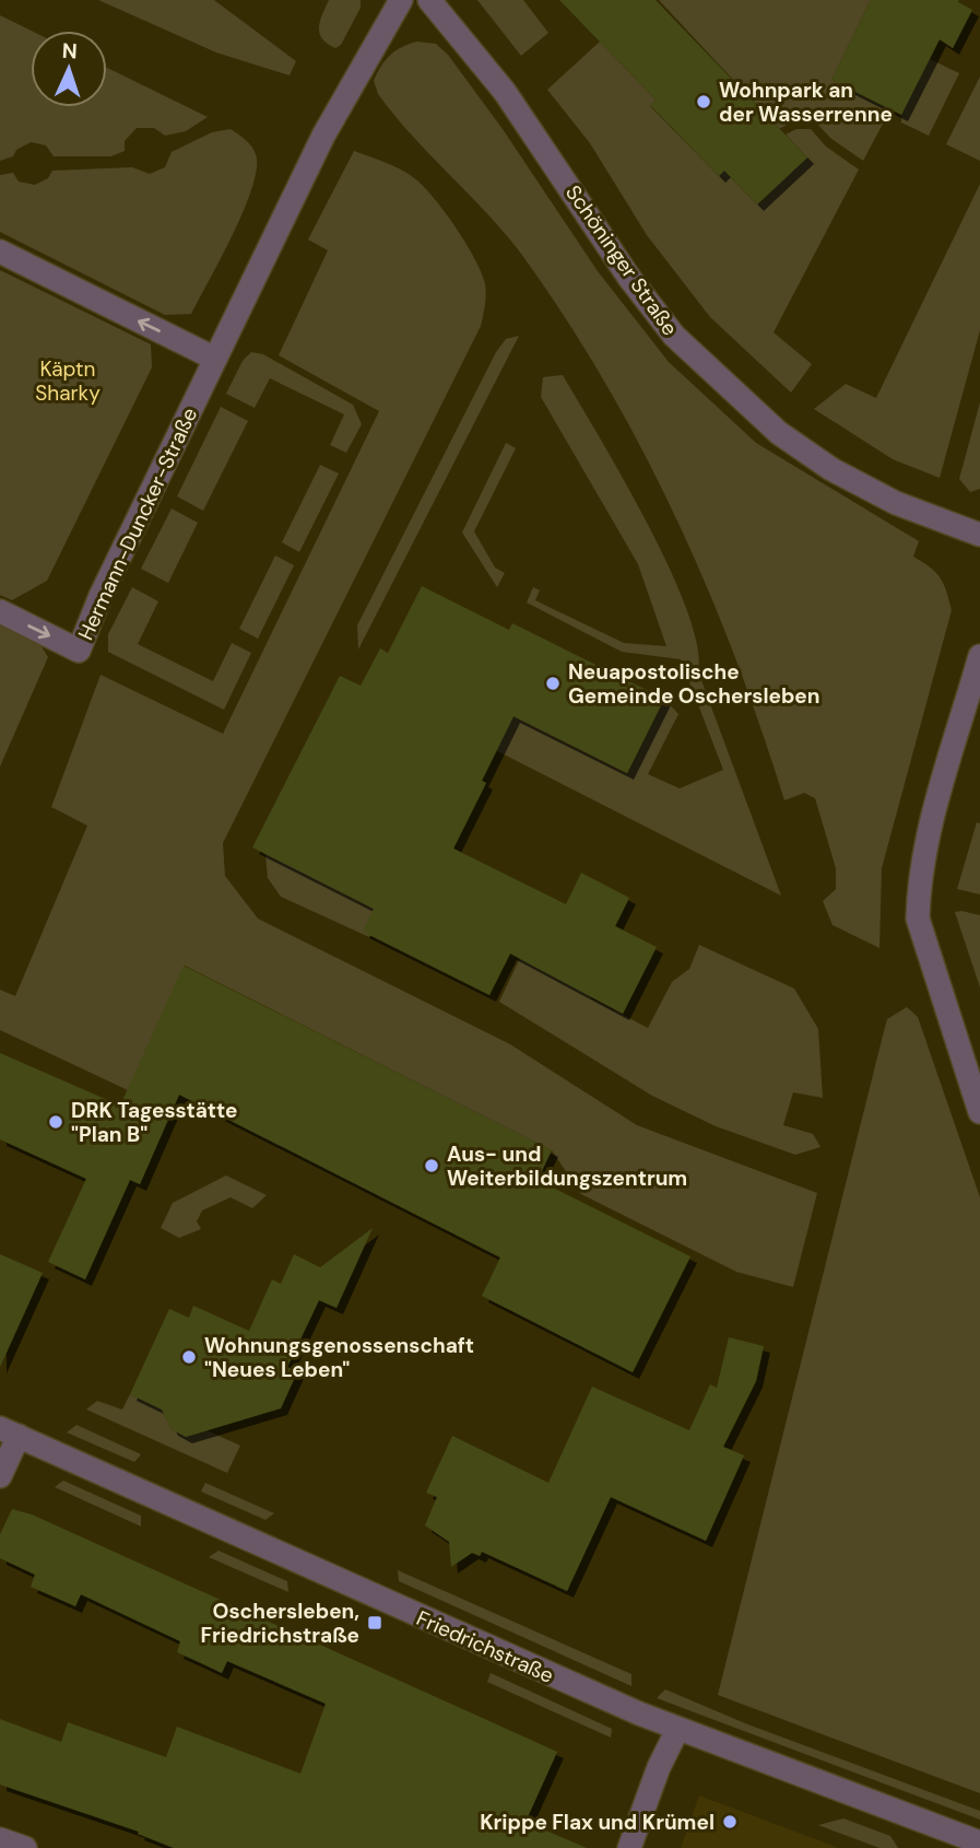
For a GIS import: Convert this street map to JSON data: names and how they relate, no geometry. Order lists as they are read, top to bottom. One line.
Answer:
{"streets":{"street":["Schöninger Straße","Hermann-Duncker-Straße","Friedrichstraße"]},"one_way":["Hermann-Duncker-Straße"],"parks":["Käptn Sharky"],"places":{"other":["Wohnpark an der Wasserrenne","Neuapostolische Gemeinde Oschersleben","DRK Tagesstätte \"Plan B\"","Aus- und Weiterbildungszentrum","Wohnungsgenossenschaft \"Neues Leben\"","Krippe Flax und Krümel"],"transit":["Oschersleben, Friedrichstraße"]},"north":"top"}
